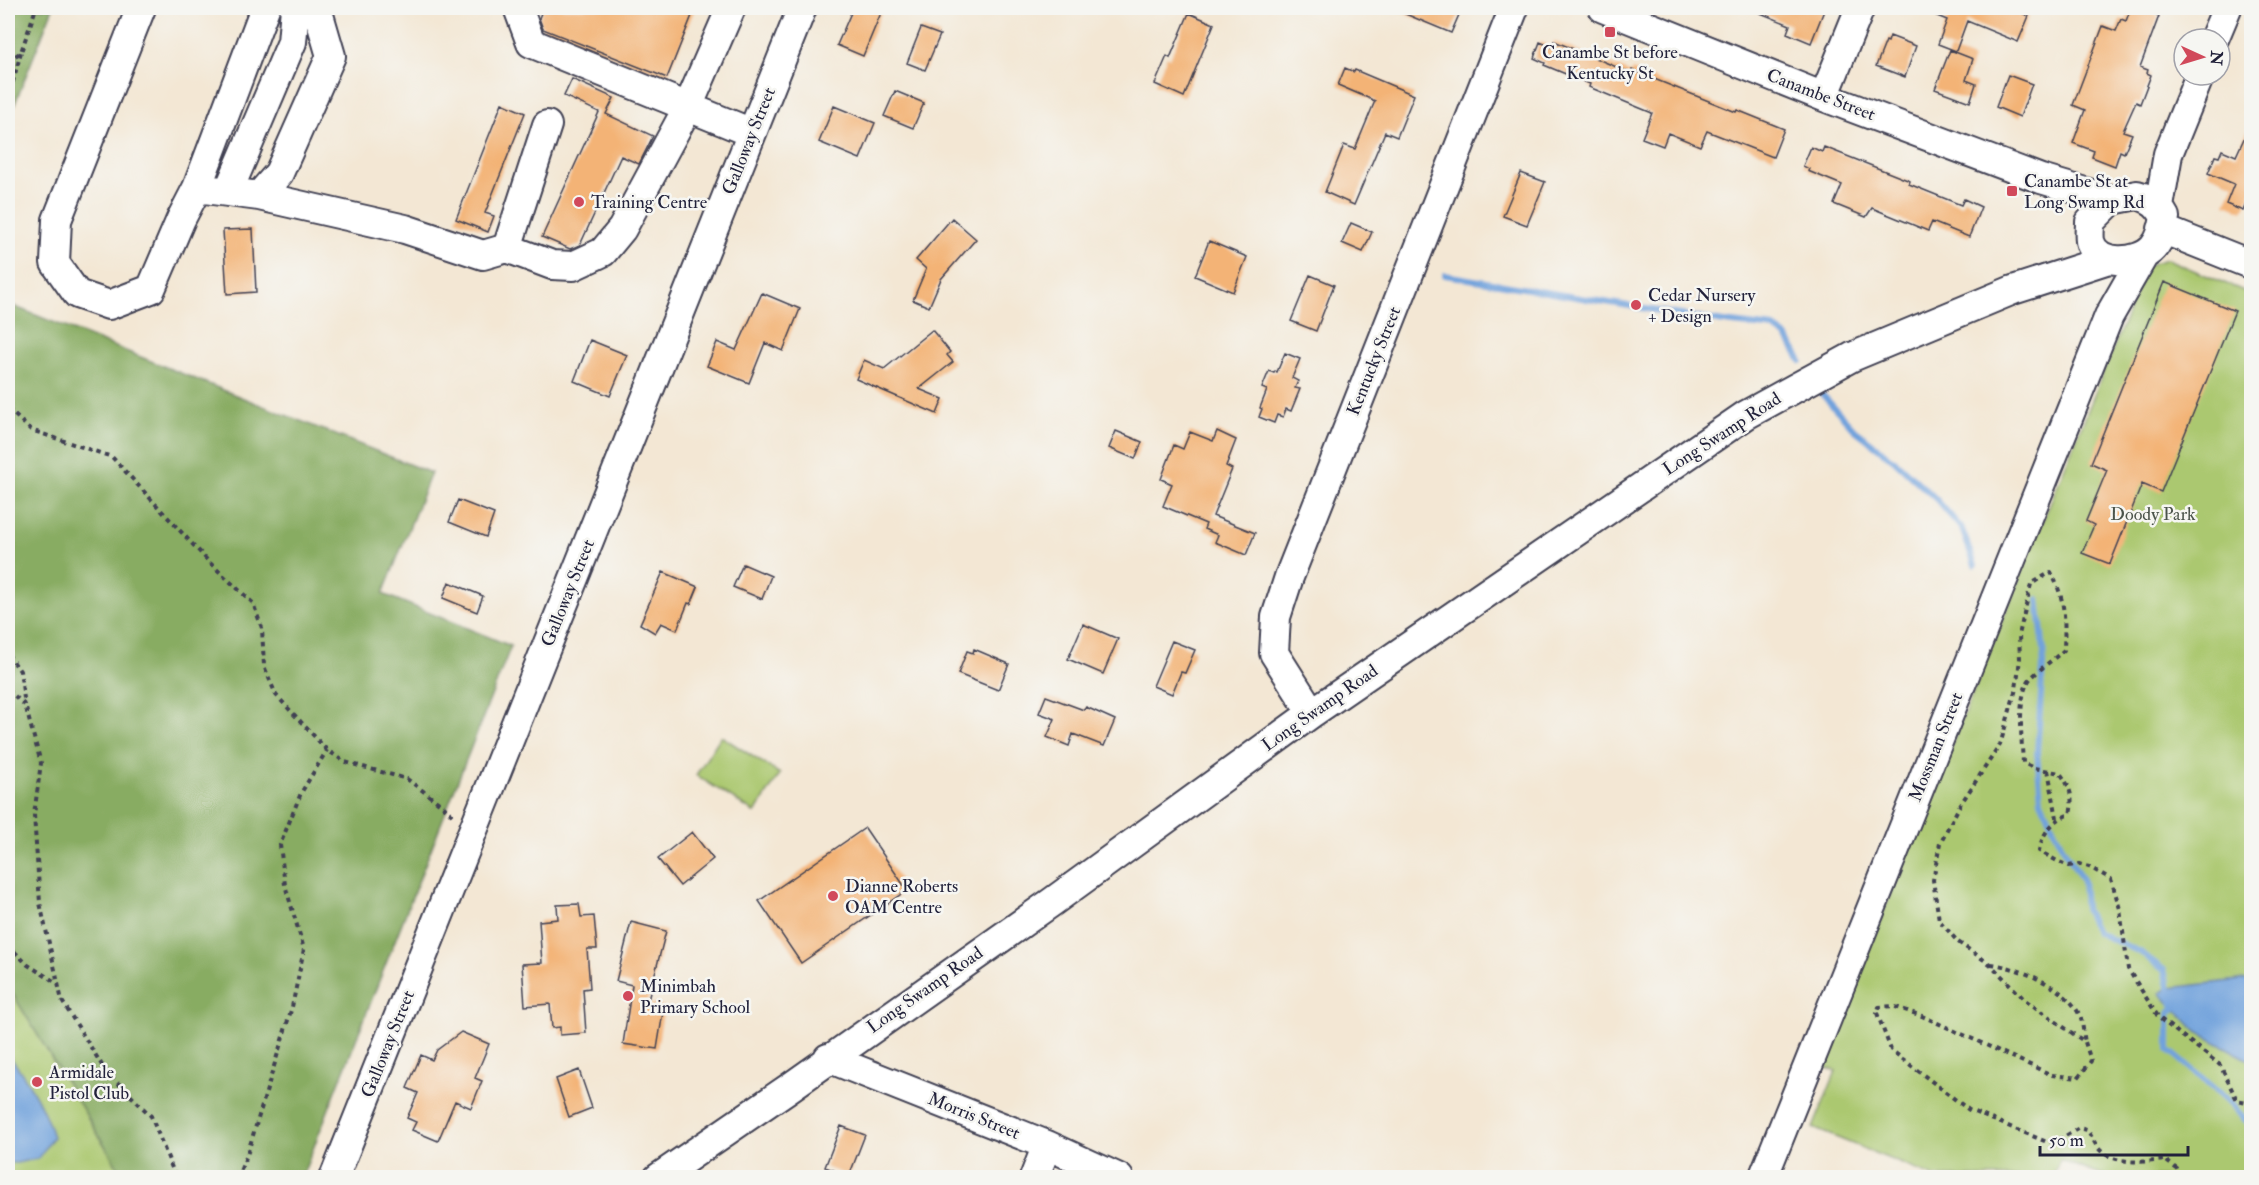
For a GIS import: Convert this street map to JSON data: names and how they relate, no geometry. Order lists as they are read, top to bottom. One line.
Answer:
{"streets":{"street":["Canambe Street","Galloway Street","Kentucky Street","Long Swamp Road","Mossman Street","Morris Street"]},"crossings":[["Canambe Street","Long Swamp Road"],["Canambe Street","Mossman Street"],["Kentucky Street","Long Swamp Road"],["Long Swamp Road","Mossman Street"],["Long Swamp Road","Morris Street"]],"parks":["Doody Park"],"places":{"transit":["Canambe St before Kentucky St","Canambe St at Long Swamp Rd"],"other":["Training Centre","Cedar Nursery + Design","Dianne Roberts OAM Centre","Minimbah Primary School","Armidale Pistol Club"]},"scale_bar":"50 m","north":"right"}
